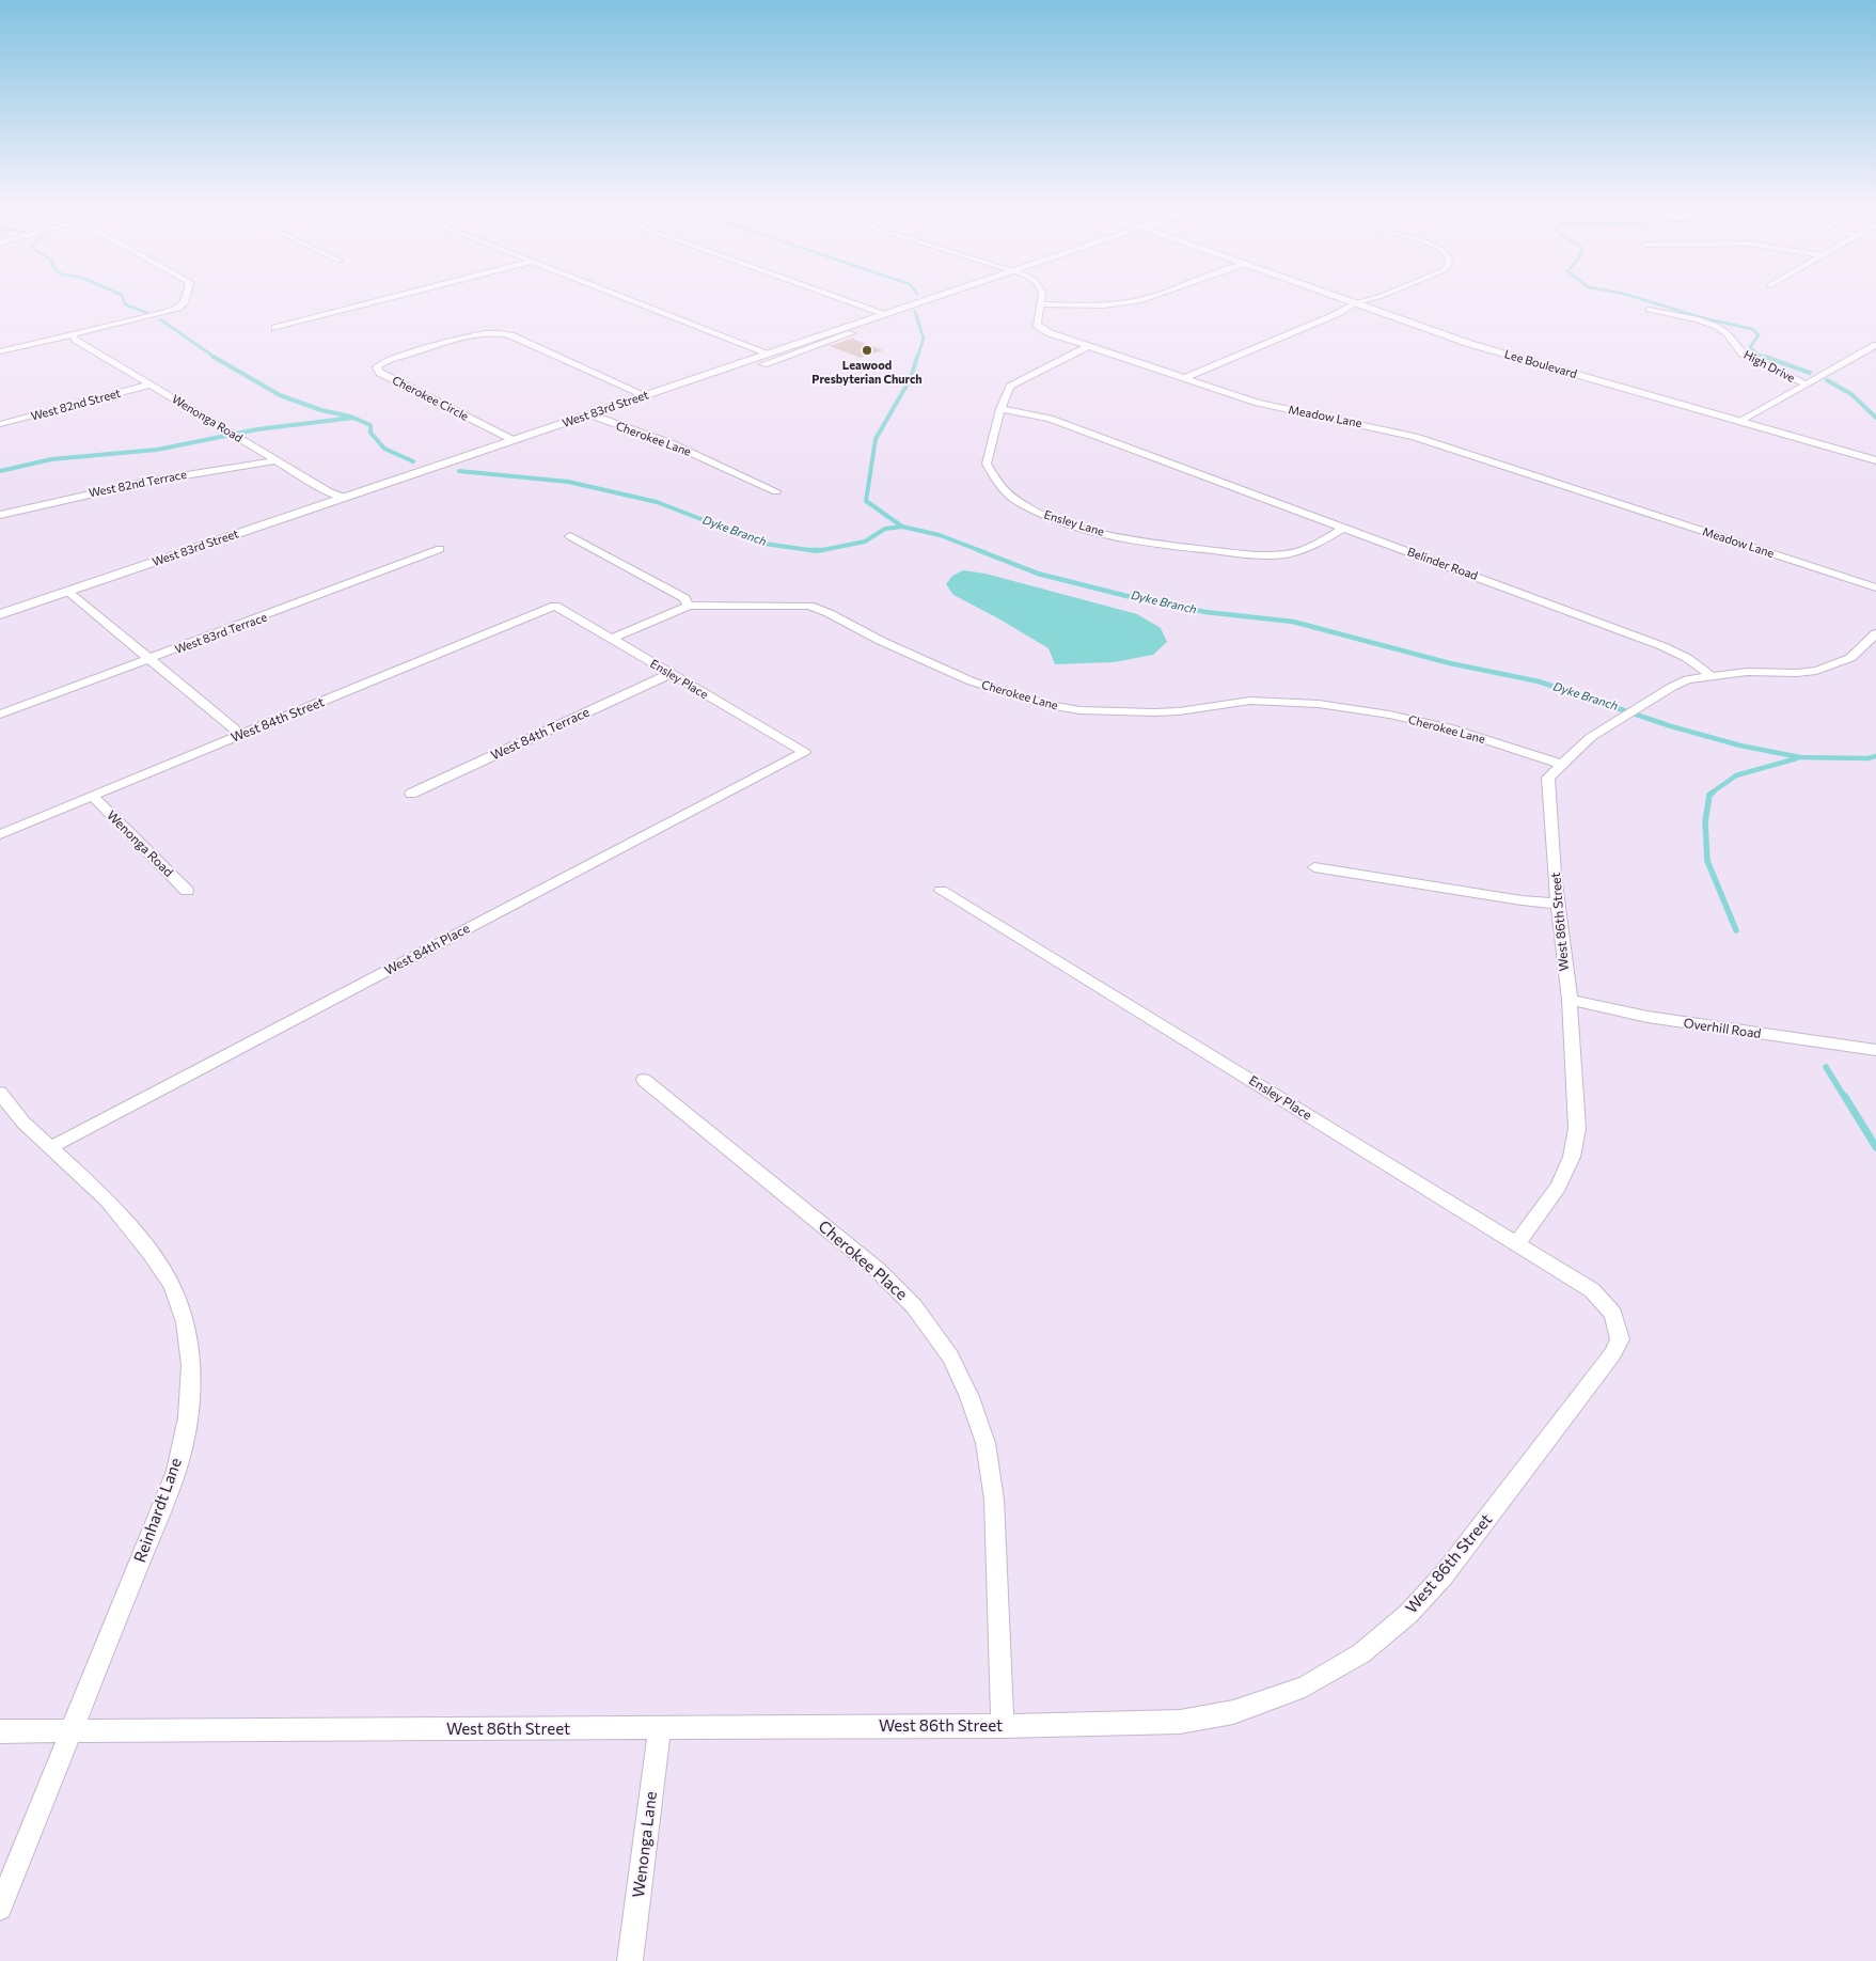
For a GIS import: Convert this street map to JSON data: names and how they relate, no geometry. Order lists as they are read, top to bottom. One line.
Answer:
{"streets":{"street":["Lee Boulevard","High Drive","Cherokee Circle","West 82nd Street","West 83rd Street","Meadow Lane","Wenonga Road","Cherokee Lane","West 82nd Terrace","Ensley Lane","Belinder Road","West 83rd Terrace","Ensley Place","West 84th Street","West 84th Terrace","West 86th Street","West 84th Place","Overhill Road","Cherokee Place","Reinhardt Lane","Wenonga Lane"]},"crossings":[["Cherokee Circle","West 83rd Street"],["West 82nd Street","Wenonga Road"],["West 83rd Street","Wenonga Road"],["West 83rd Street","Cherokee Lane"],["Meadow Lane","Ensley Lane"],["Wenonga Road","West 82nd Terrace"],["Wenonga Road","West 84th Street"],["Cherokee Lane","West 86th Street"],["Ensley Lane","Belinder Road"],["Belinder Road","West 86th Street"],["Ensley Place","West 84th Street"],["Ensley Place","West 84th Terrace"],["Ensley Place","West 86th Street"],["Ensley Place","West 84th Place"],["West 86th Street","Overhill Road"],["West 86th Street","Cherokee Place"],["West 86th Street","Reinhardt Lane"],["West 86th Street","Wenonga Lane"],["West 84th Place","Reinhardt Lane"]],"water":["Dyke Branch"],"places":["Leawood Presbyterian Church"]}
